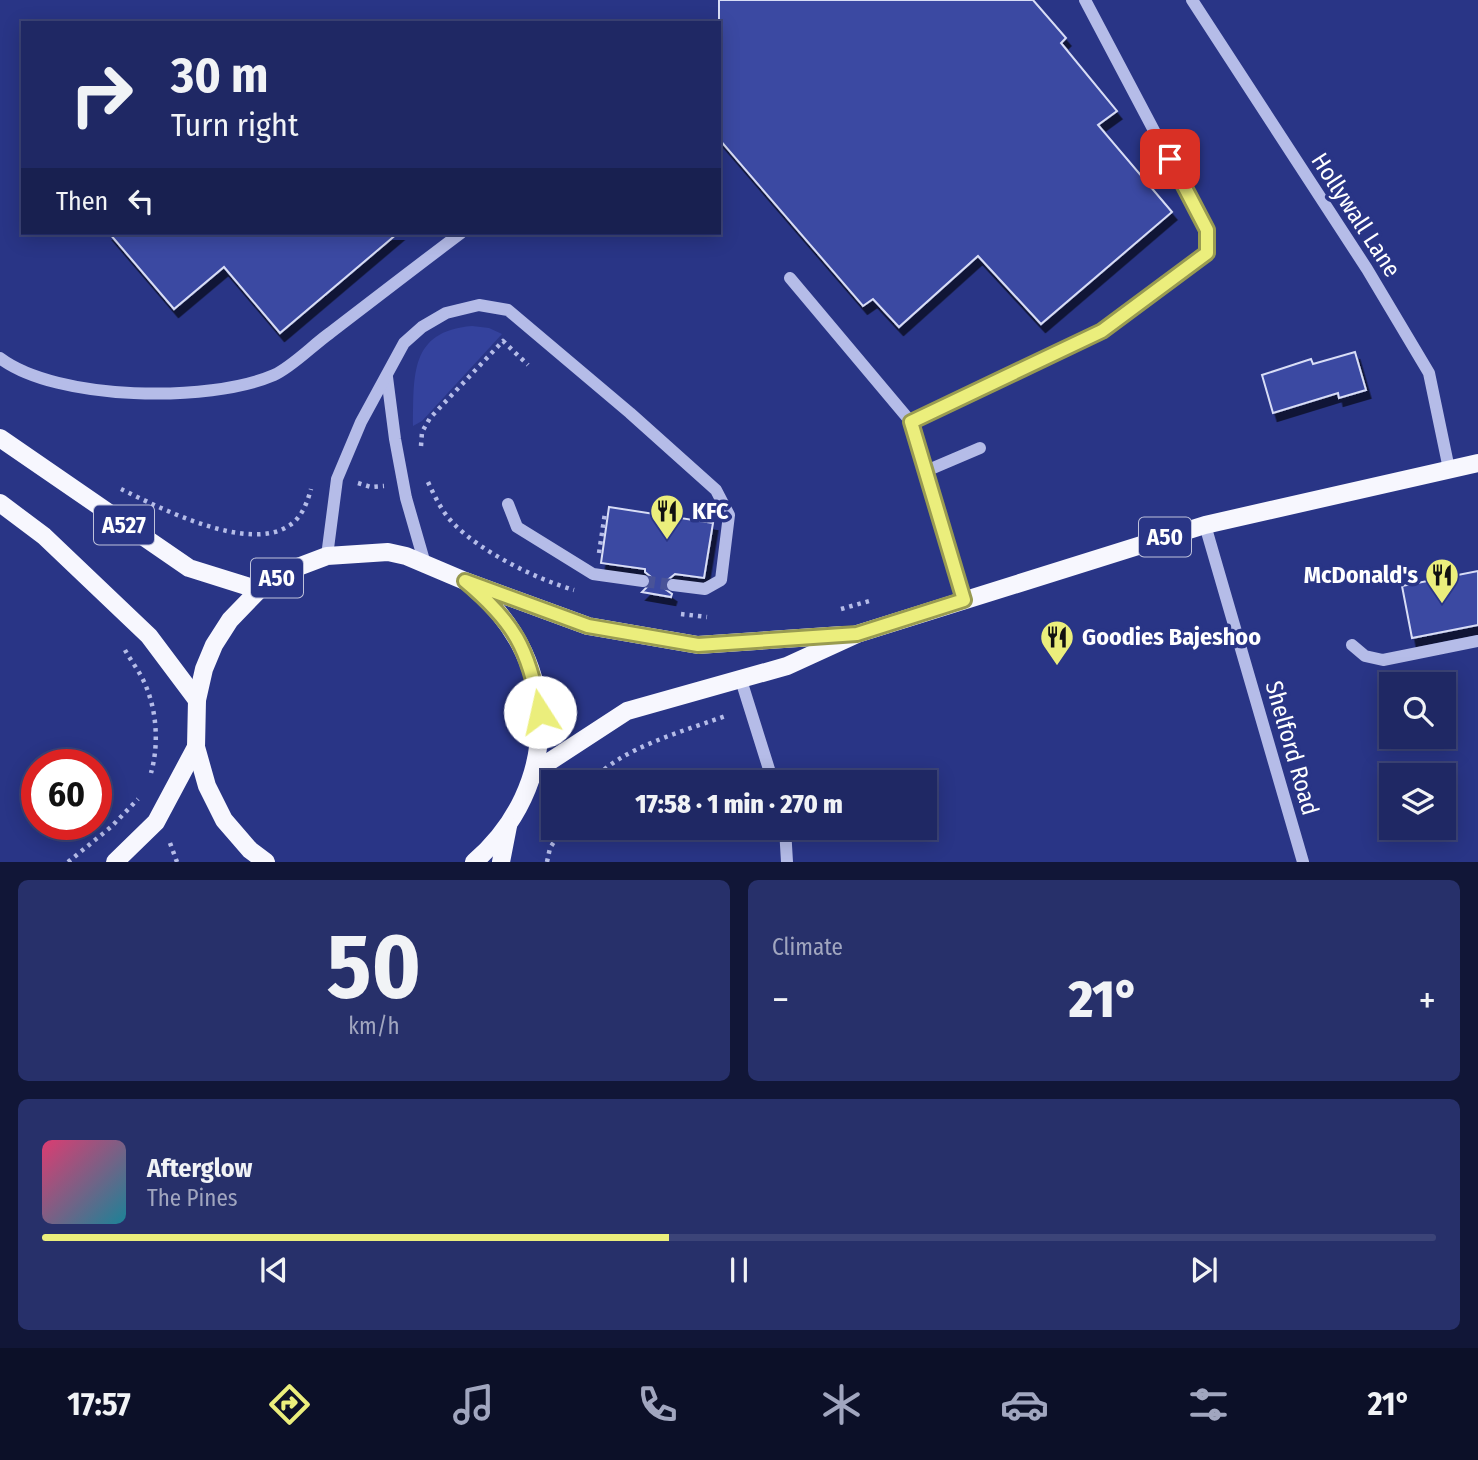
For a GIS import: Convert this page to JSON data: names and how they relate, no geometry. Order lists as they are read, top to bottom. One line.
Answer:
{"streets":{"main road":["A527","A50"],"street":["Hollywall Lane","Shelford Road"]},"crossings":[["Hollywall Lane","A50"],["A527","A50"],["A50","Shelford Road"]],"places":{"restaurant":["KFC","McDonald's","Goodies Bajeshoo"]},"page":{"turn":["30 m","Turn right"],"then":"Then","limit":"60","trip":"17:58 · 1 min · 270 m","tile":[["50","km/h"],"Climate"],"heat":["−","21°","+"],"song":["Afterglow","The Pines"],"tabs":["17:57","21°"]}}
